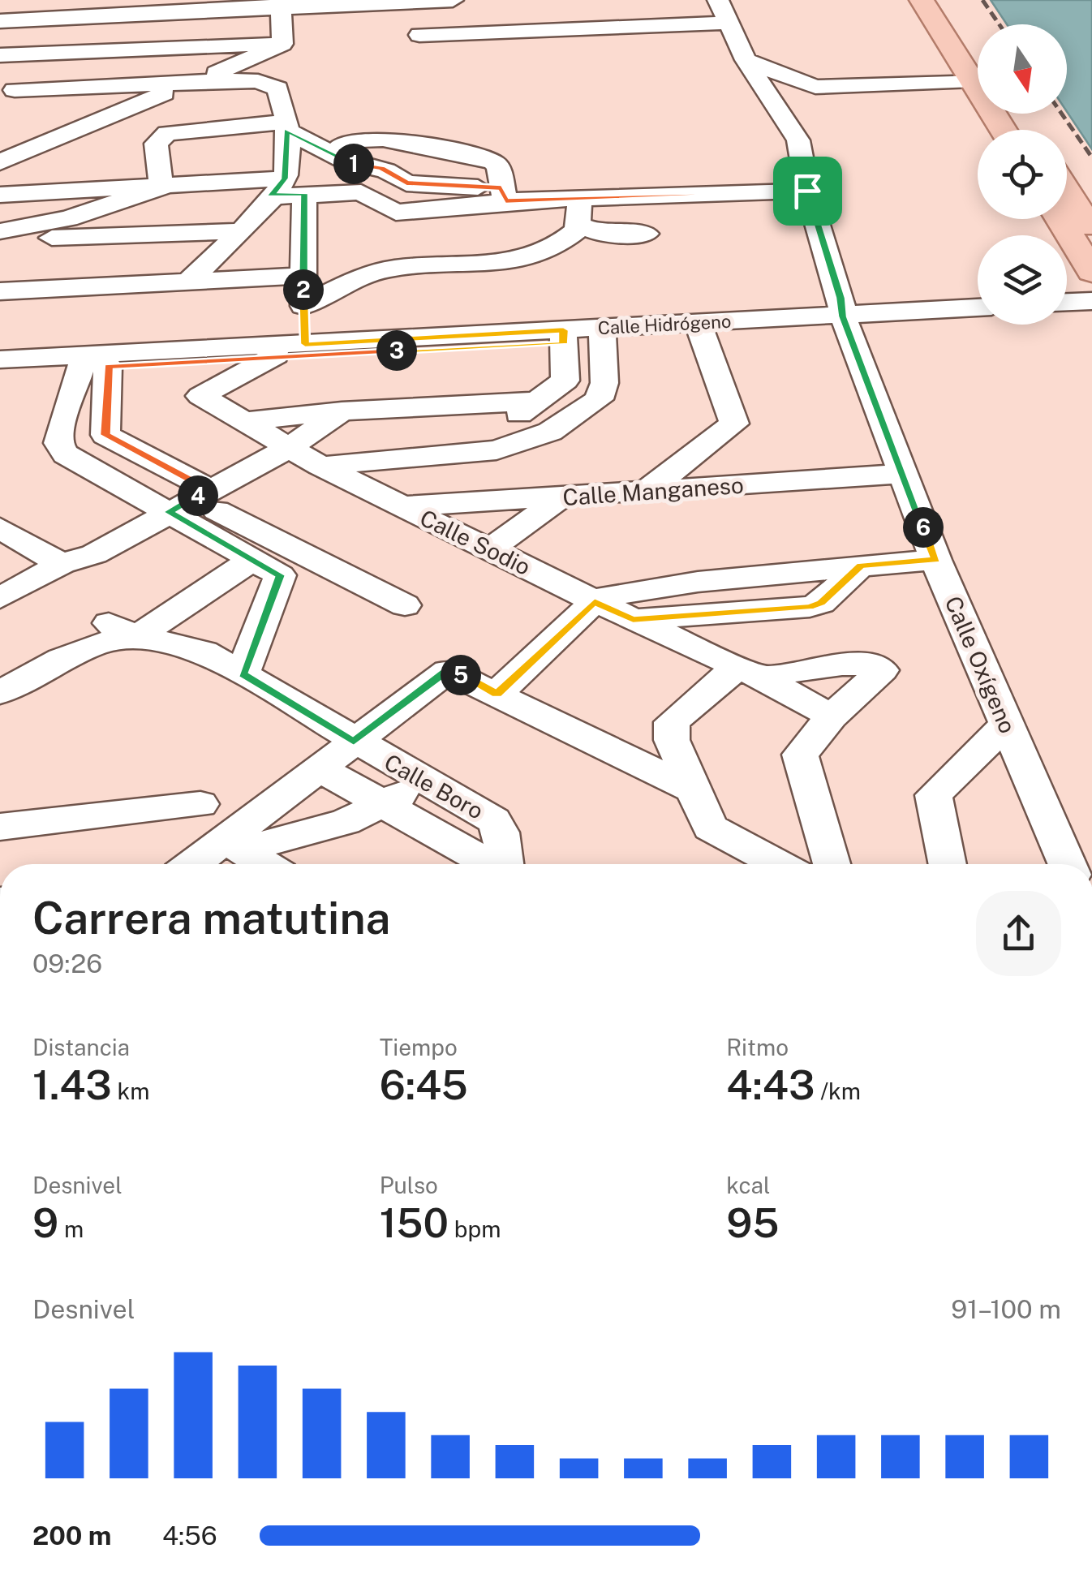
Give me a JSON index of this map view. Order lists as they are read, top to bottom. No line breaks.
{"streets":{"street":["Calle Hidrógeno","Calle Manganeso","Calle Sodio","Calle Oxígeno","Calle Boro"]},"crossings":[["Calle Hidrógeno","Calle Oxígeno"],["Calle Manganeso","Calle Sodio"],["Calle Manganeso","Calle Oxígeno"]],"north":"bottom","page":{"pins":["1","2","3","4","6","5"],"heading":["Carrera matutina","09:26"],"stats":[["Distancia","1.43 km"],["Tiempo","6:45"],["Ritmo","4:43 /km"],["Desnivel","9 m"],["Pulso","150 bpm"],["kcal","95"]],"chart":["Desnivel","91–100 m"],"list":[{"name":"200 m","note":"4:56"}]}}
